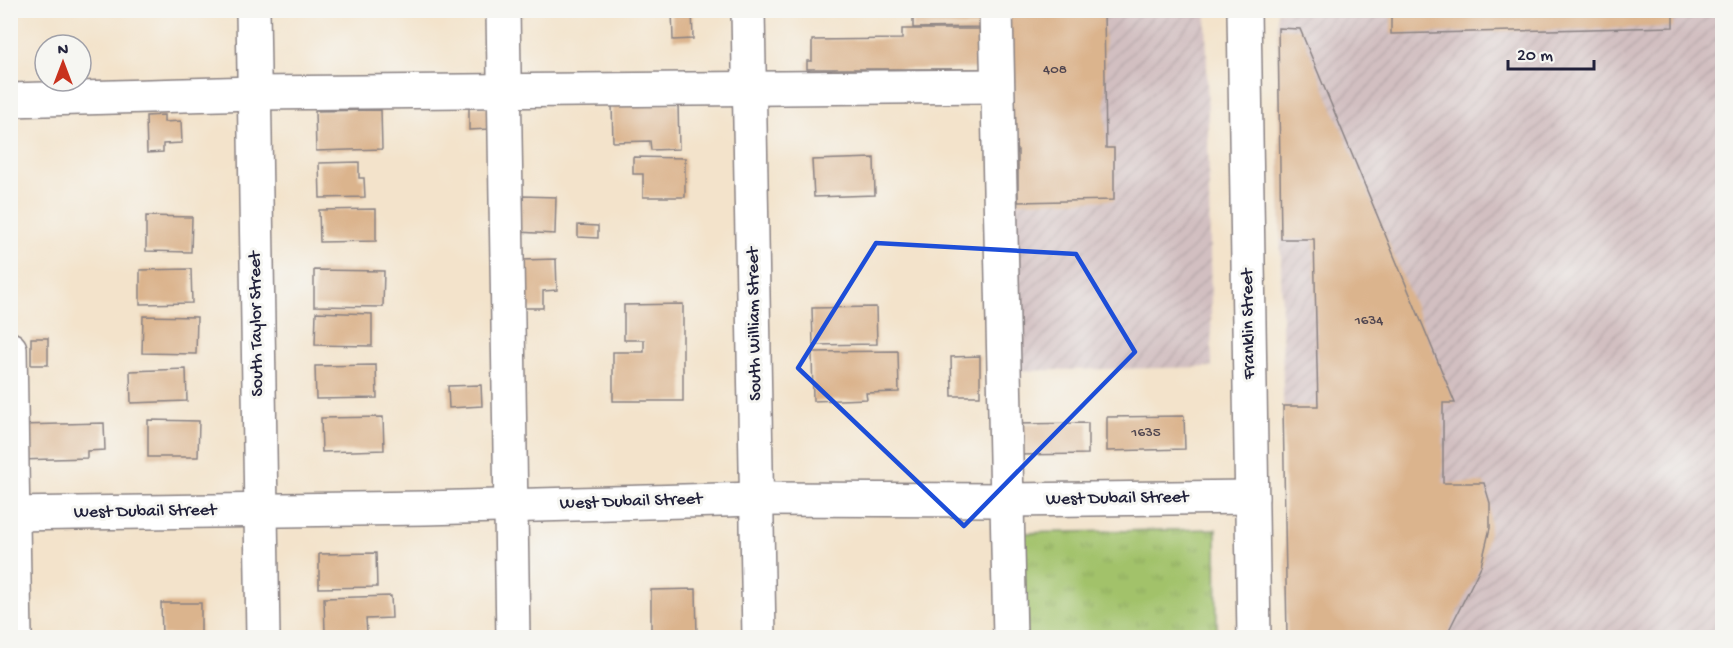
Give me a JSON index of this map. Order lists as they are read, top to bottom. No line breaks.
{"streets":{"street":["South Taylor Street","South William Street","Franklin Street","West Dubail Street"]},"crossings":[["South Taylor Street","West Dubail Street"],["South William Street","West Dubail Street"],["Franklin Street","West Dubail Street"]],"house_numbers":["408","1634","1635"],"scale_bar":"20 m","north":"top"}
